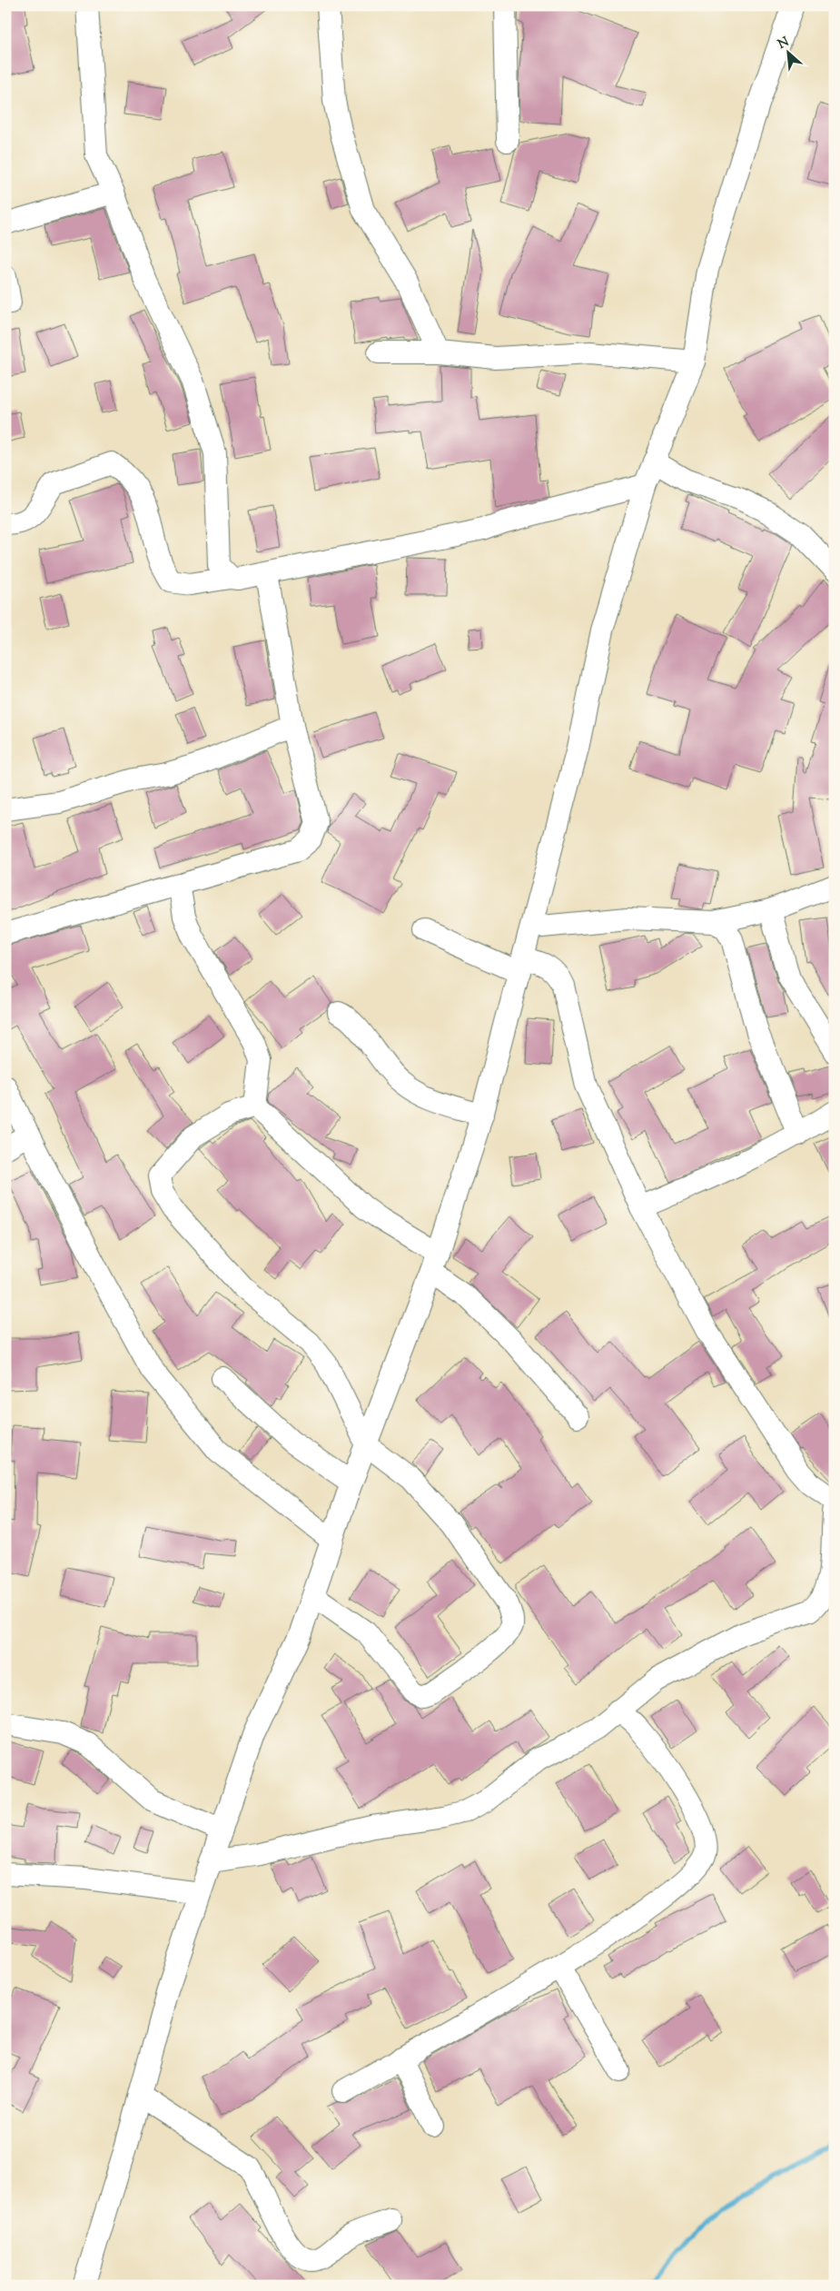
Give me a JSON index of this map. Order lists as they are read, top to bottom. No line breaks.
{"north":"top left"}
